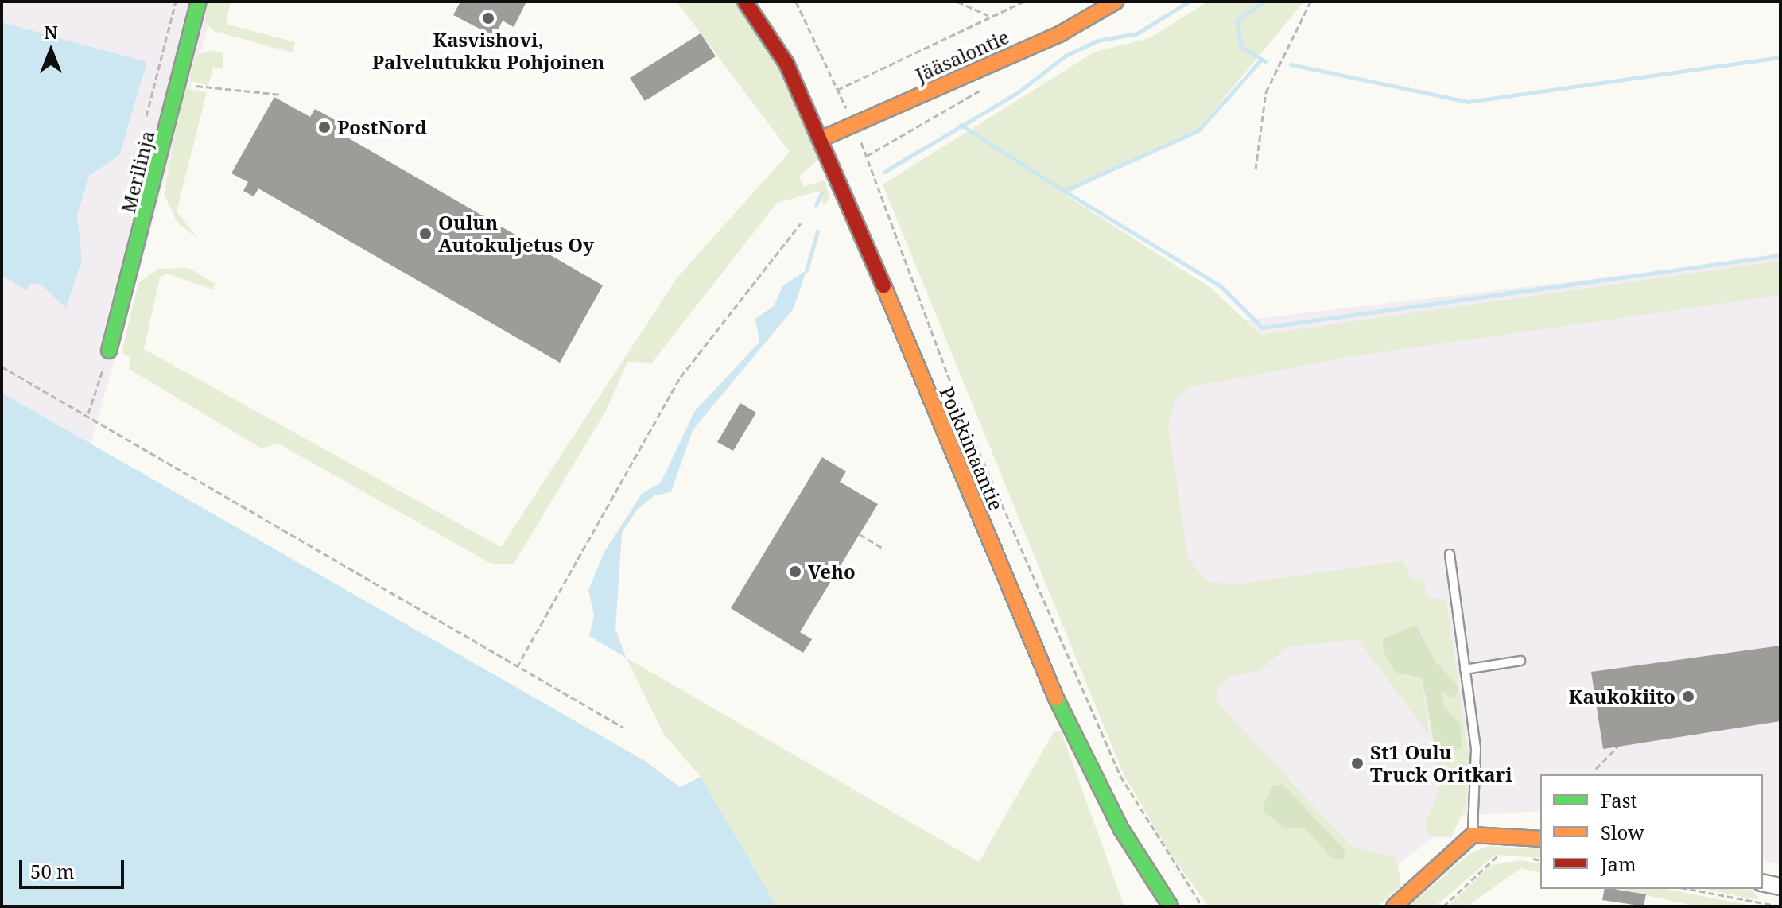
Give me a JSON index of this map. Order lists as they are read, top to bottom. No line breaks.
{"streets":{"main road":["Jääsalontie","Merilinja","Poikkimaantie"]},"crossings":[["Jääsalontie","Poikkimaantie"]],"places":["Kasvishovi, Palvelutukku Pohjoinen","PostNord","Oulun Autokuljetus Oy","Veho","Kaukokiito","St1 Oulu Truck Oritkari"],"legend":["Fast","Slow","Jam"],"scale_bar":"50 m","north":"top"}
